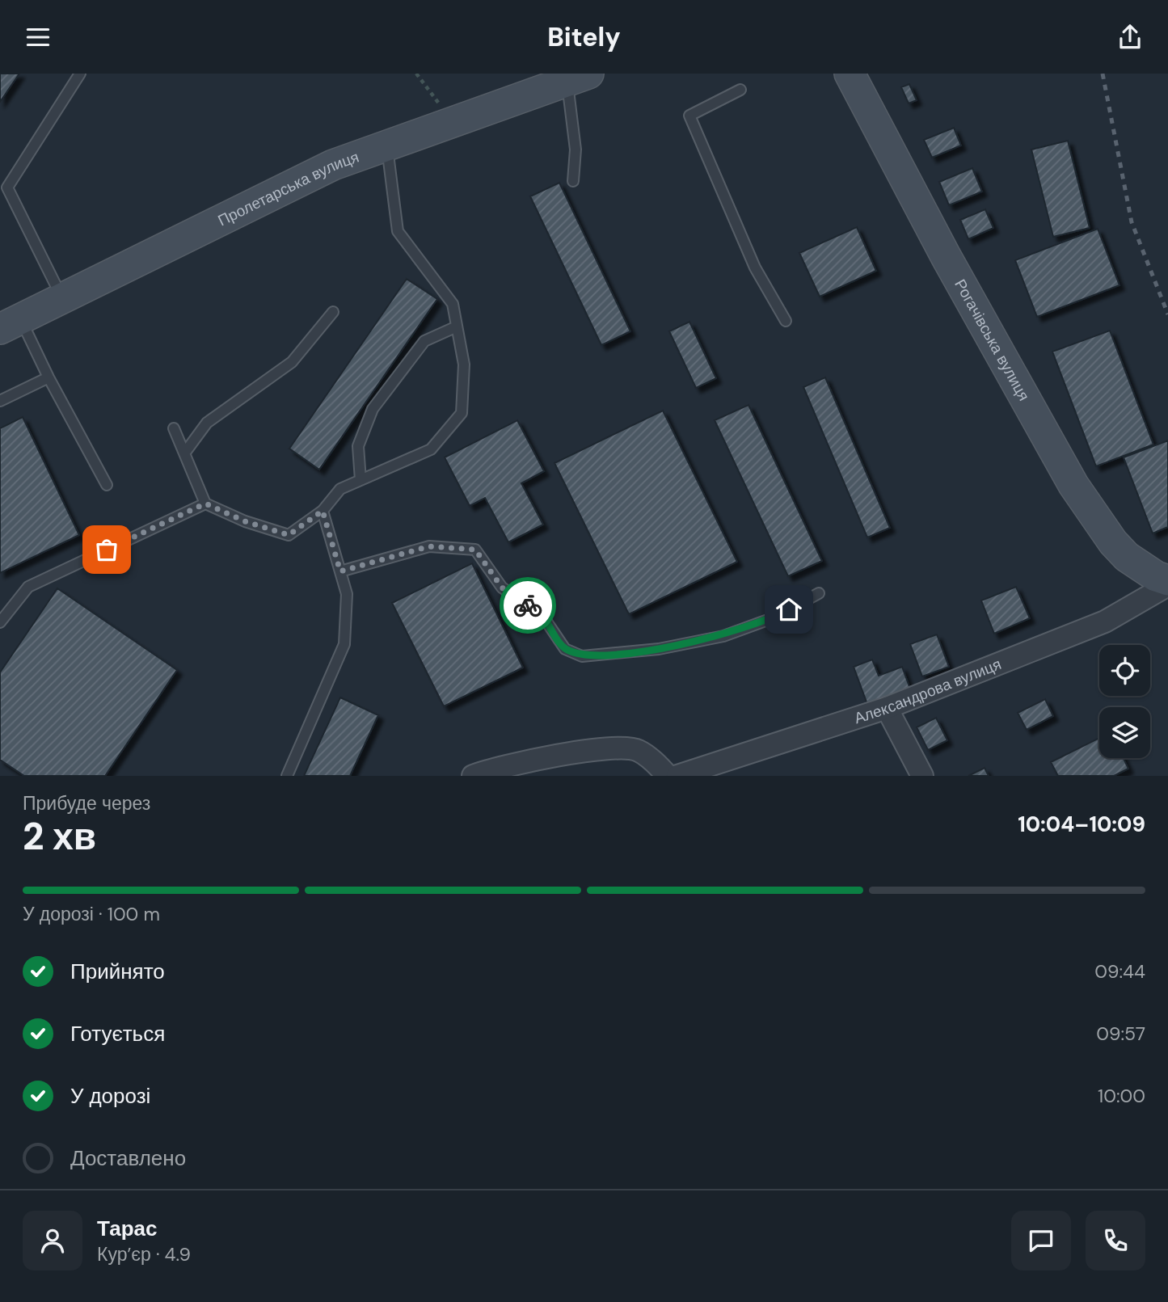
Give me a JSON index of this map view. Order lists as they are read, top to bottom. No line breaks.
{"streets":{"street":["Пролетарська вулиця","Рогачівська вулиця","Александрова вулиця"]},"page":{"header":"Bitely","heading":["2 хв","Прибуде через","10:04–10:09"],"panel":["Тарас","Кур’єр · 4.9"],"bar":"У дорозі · 100 m","list":[["Прийнято","09:44"],["Готується","09:57"],["У дорозі","10:00"],"Доставлено"]}}
